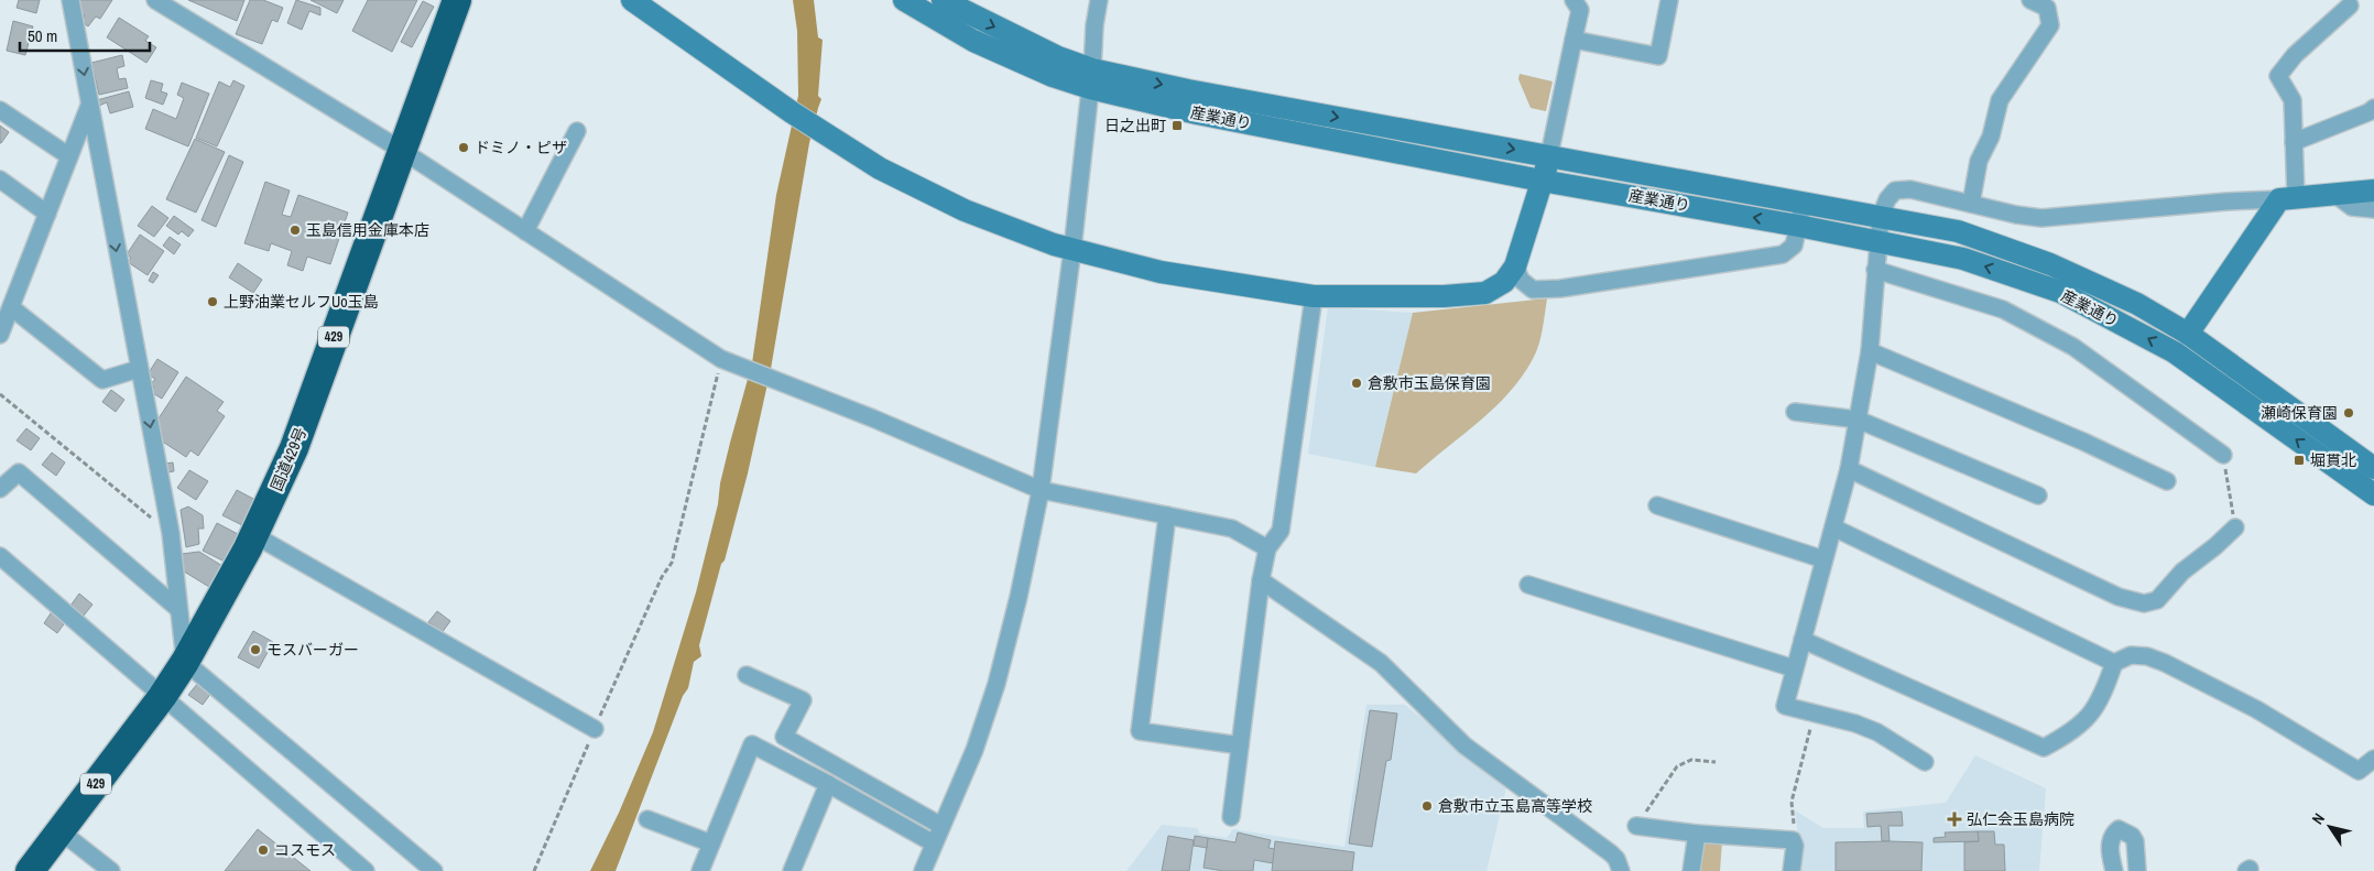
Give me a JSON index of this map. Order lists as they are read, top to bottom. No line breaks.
{"streets":{"highway":["429","国道429号"],"street":["産業通り"]},"places":{"transit":["日之出町","堀貫北"],"other":["ドミノ・ピザ","玉島信用金庫本店","上野油業セルフUo玉島","倉敷市玉島保育園","瀬崎保育園","モスバーガー","倉敷市立玉島高等学校","コスモス"],"health":["弘仁会玉島病院"]},"scale_bar":"50 m","north":"top left"}
